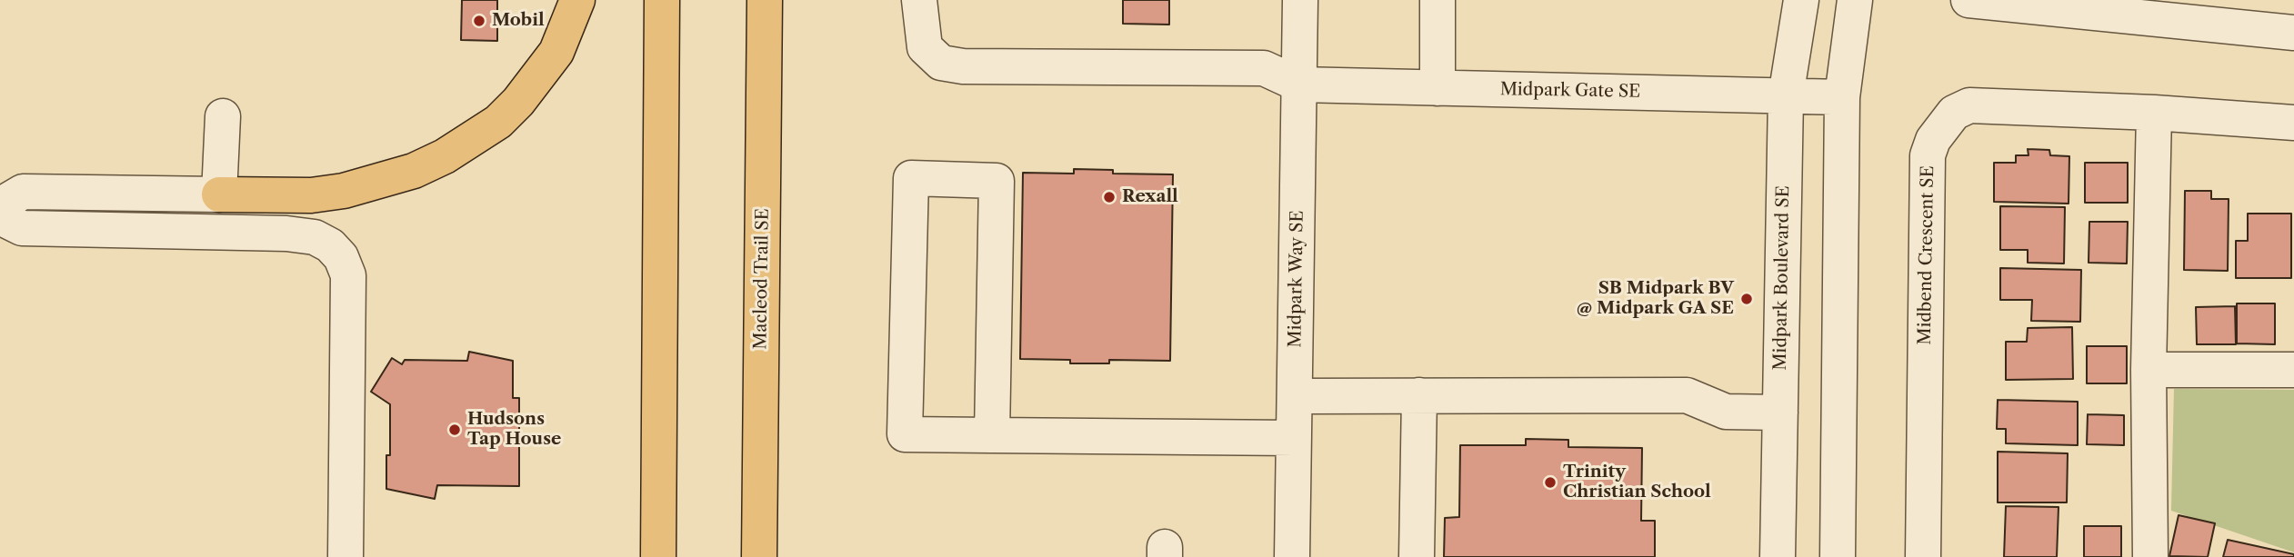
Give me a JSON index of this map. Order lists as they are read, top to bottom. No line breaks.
{"streets":{"highway":["Macleod Trail SE"],"street":["Midpark Gate SE","Midbend Crescent SE","Midpark Boulevard SE","Midpark Way SE"]},"crossings":[["Midpark Gate SE","Midpark Boulevard SE"],["Midpark Gate SE","Midpark Way SE"]],"places":["Mobil","Rexall","SB Midpark BV @ Midpark GA SE","Hudsons Tap House","Trinity Christian School"]}
